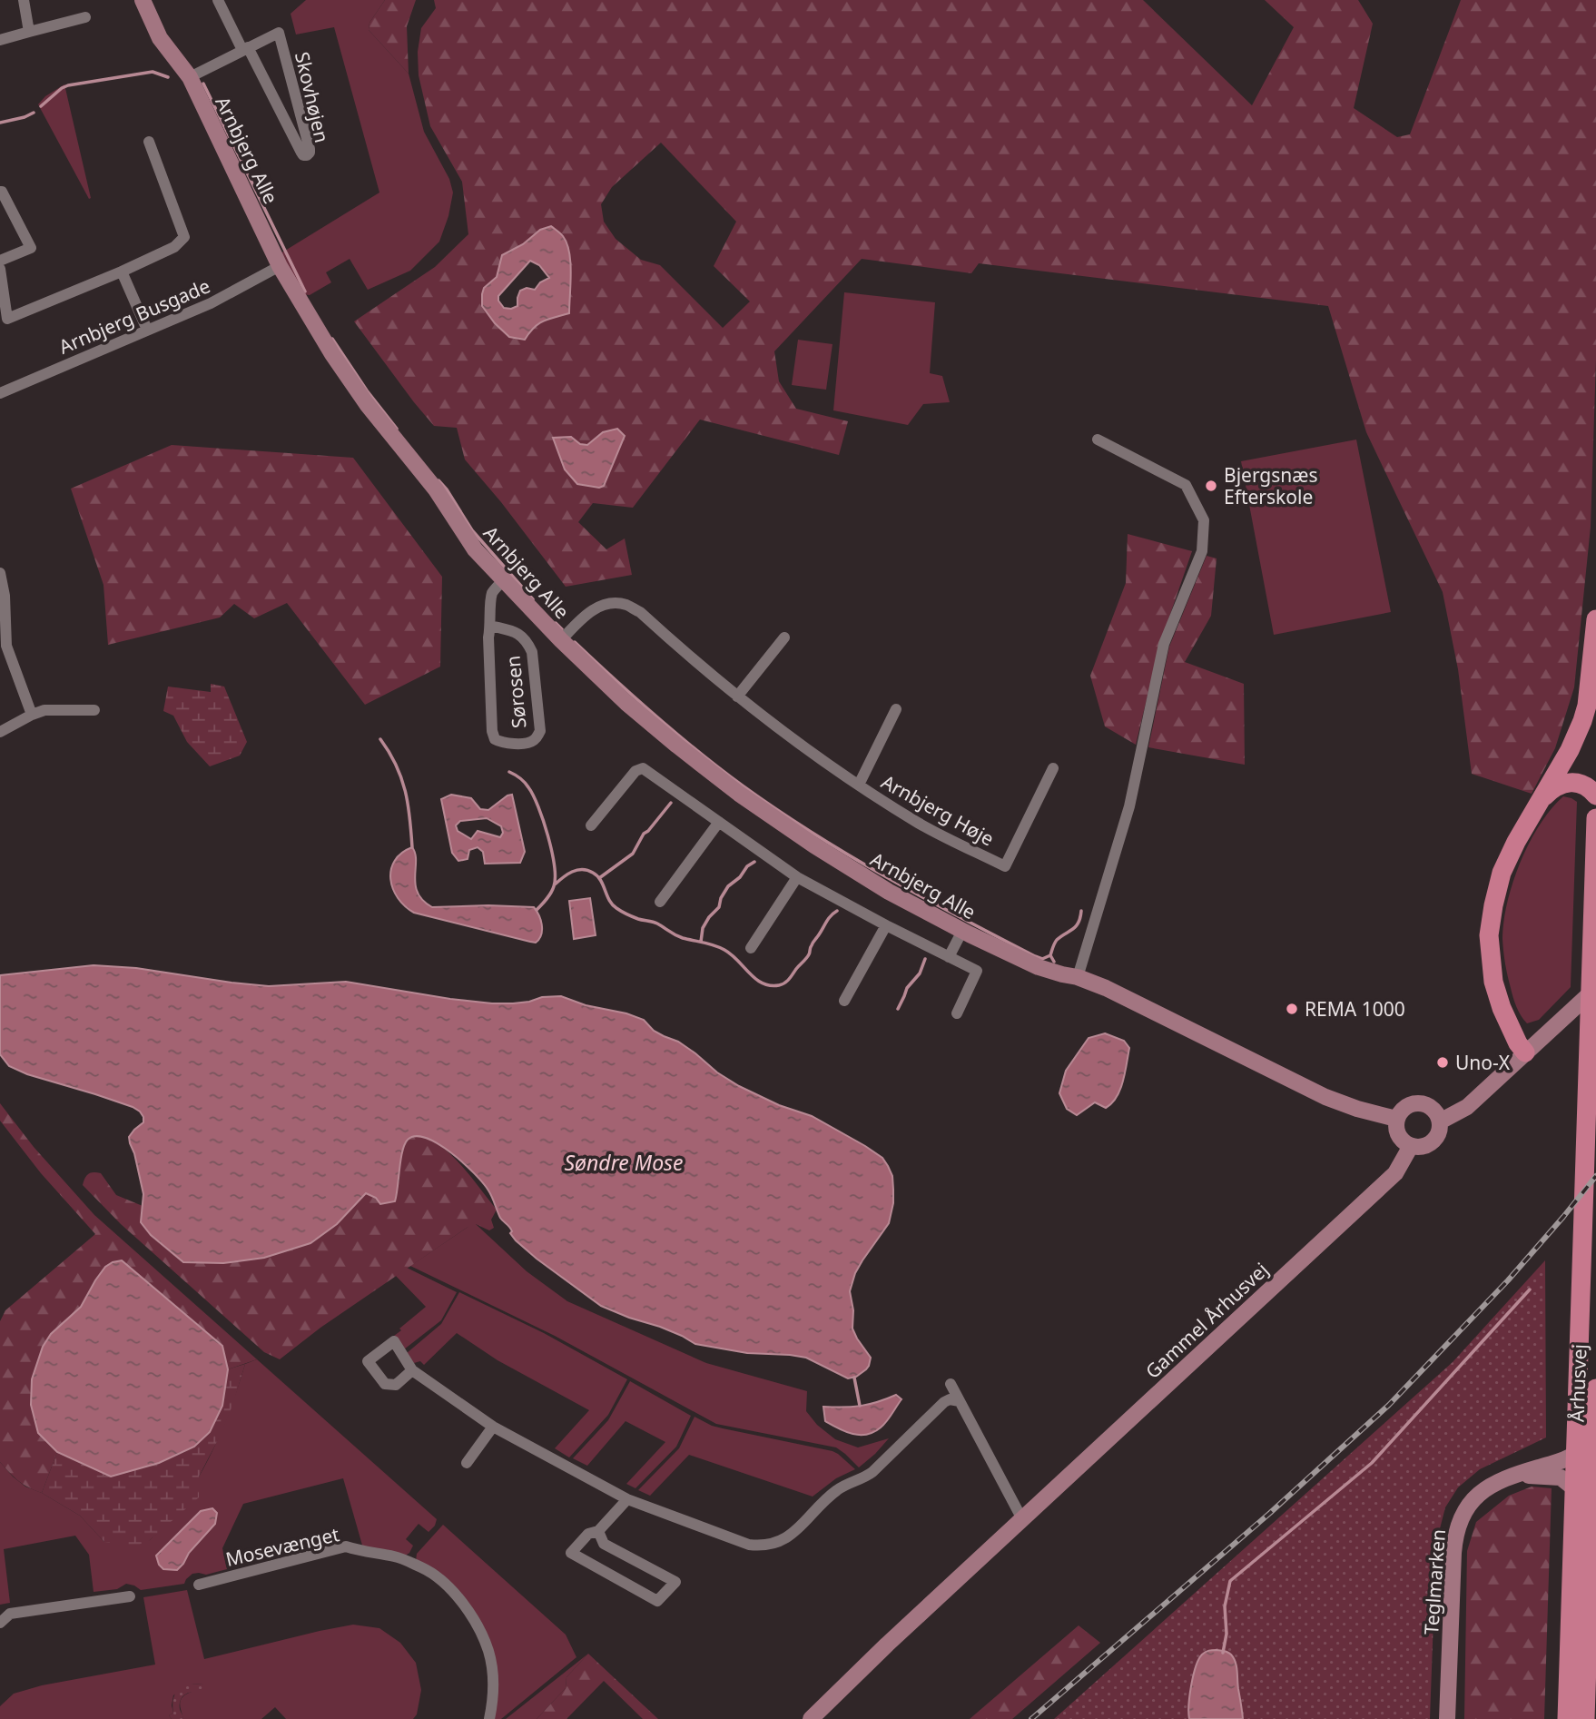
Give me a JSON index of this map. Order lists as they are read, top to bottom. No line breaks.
{"streets":{"main road":["Århusvej"],"street":["Skovhøjen","Arnbjerg Alle","Arnbjerg Busgade","Sørosen","Arnbjerg Høje","Gammel Århusvej","Mosevænget","Teglmarken"]},"crossings":[["Skovhøjen","Arnbjerg Alle"],["Arnbjerg Alle","Arnbjerg Busgade"],["Arnbjerg Alle","Sørosen"],["Arnbjerg Alle","Arnbjerg Høje"],["Arnbjerg Alle","Gammel Århusvej"],["Århusvej","Teglmarken"]],"water":["Søndre Mose"],"places":["Bjergsnæs Efterskole","REMA 1000","Uno-X"]}
